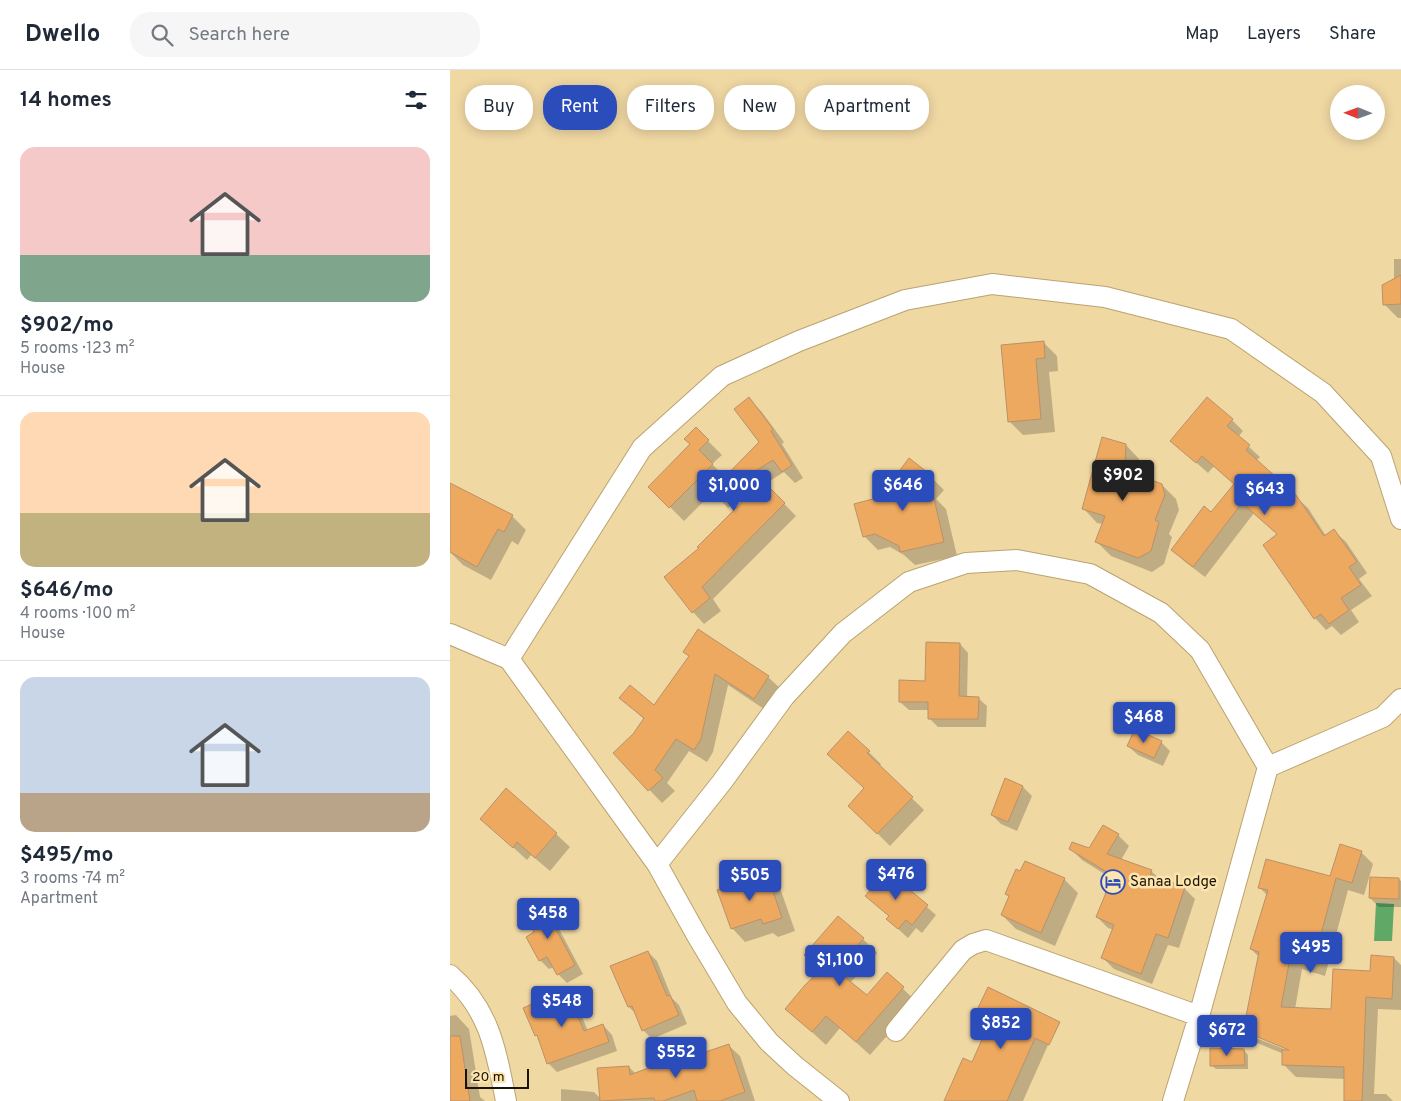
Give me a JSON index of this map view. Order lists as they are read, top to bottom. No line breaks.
{"places":{"hotel":["Sanaa Lodge"]},"scale_bar":"20 m","north":"left","page":{"header":"Dwello","search":"Search here","nav":["Map","Layers","Share"],"heading":"14 homes","chip":["Buy","Rent","Filters","New","Apartment"],"list":[{"name":"$902/mo","note":"5 rooms · 123 m² · House"},{"name":"$646/mo","note":"4 rooms · 100 m² · House"},{"name":"$495/mo","note":"3 rooms · 74 m² · Apartment"}],"price":["$902","$1,000","$646","$643","$468","$476","$505","$458","$495","$1,100","$548","$852","$672","$552"],"scale":"20 m"}}
